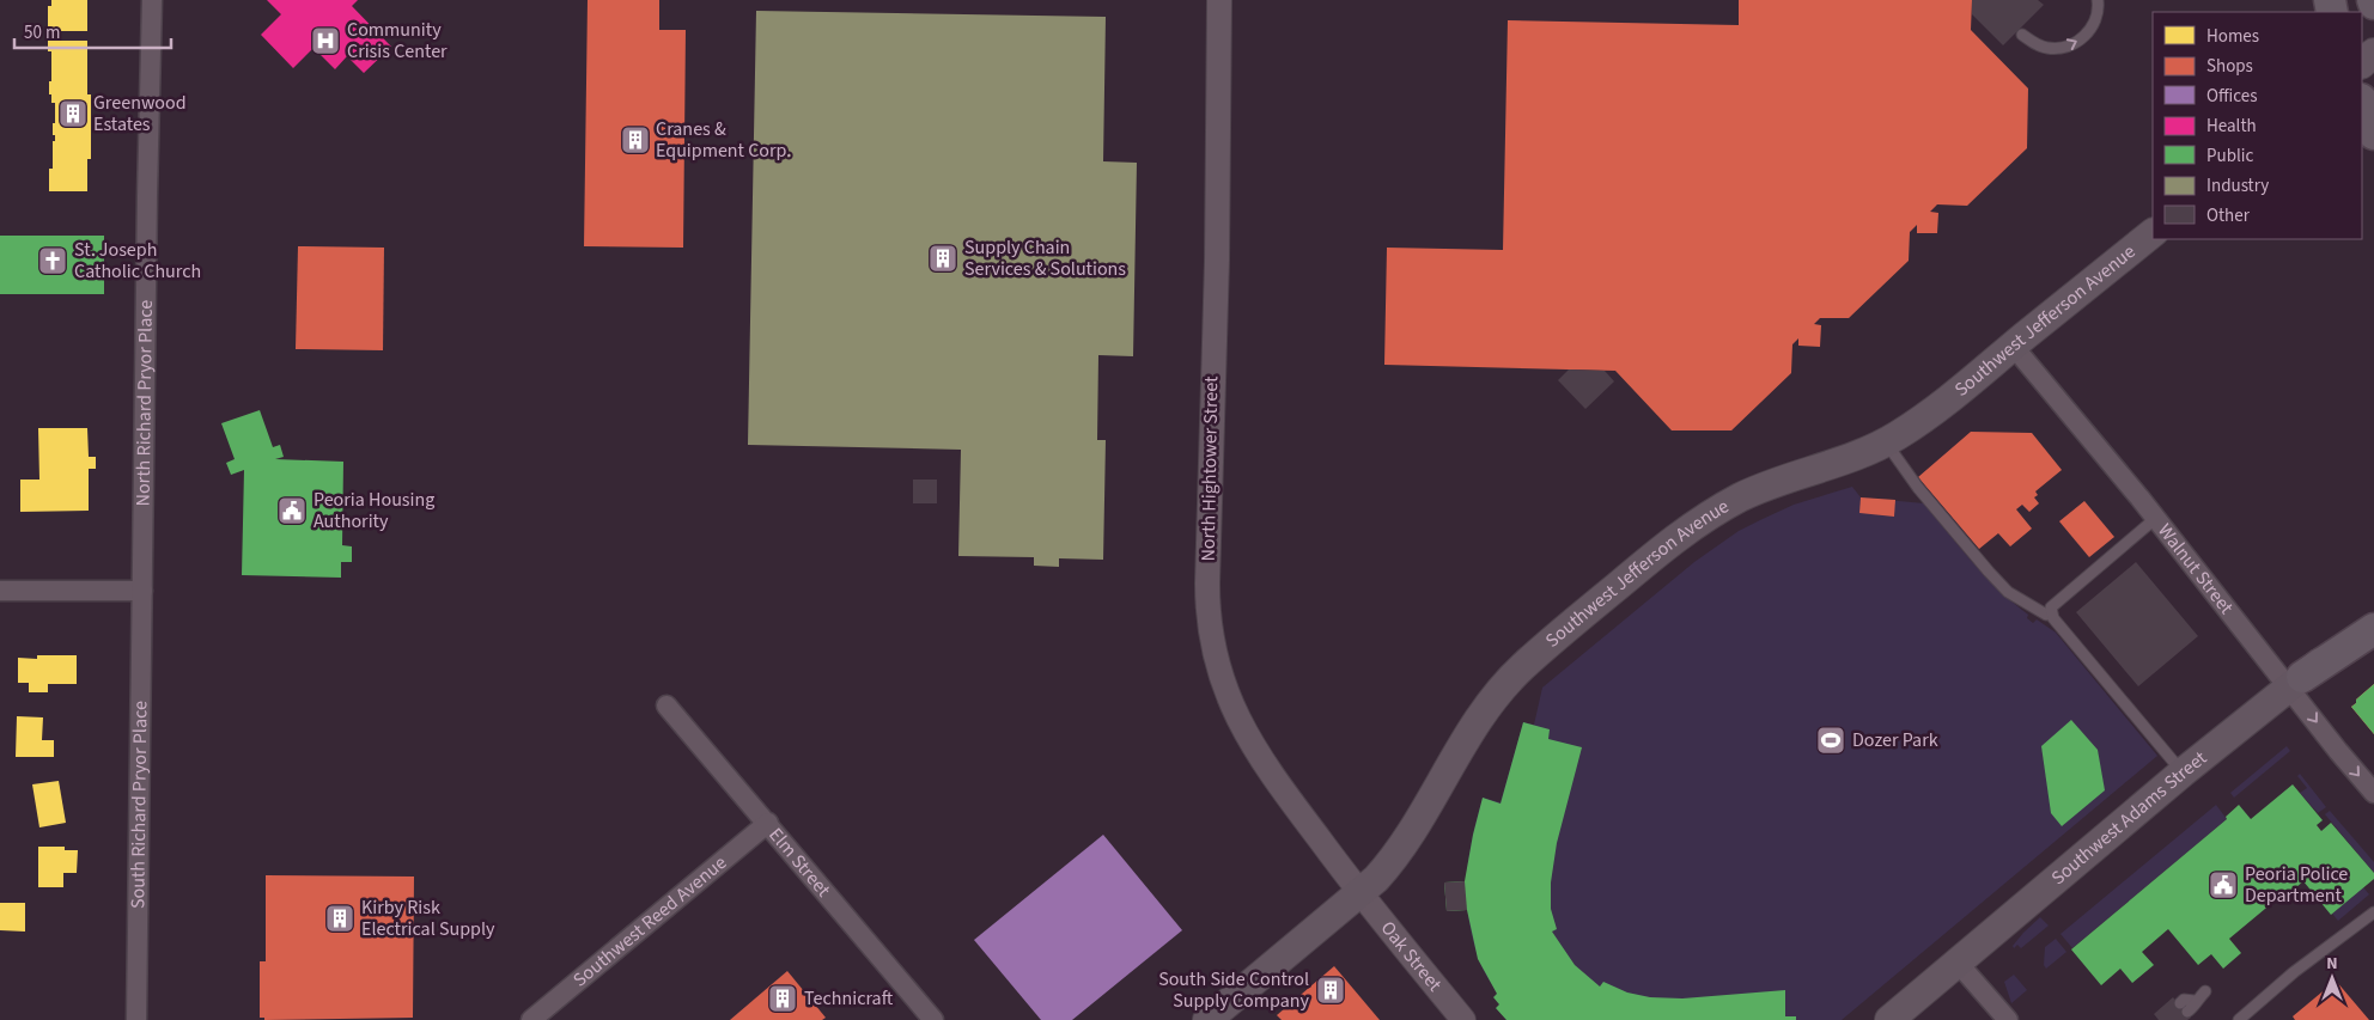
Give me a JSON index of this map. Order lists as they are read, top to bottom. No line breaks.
{"streets":{"main road":["Southwest Jefferson Avenue","Southwest Adams Street"],"street":["North Richard Pryor Place","North Hightower Street","Walnut Street","South Richard Pryor Place","Elm Street","Southwest Reed Avenue","Oak Street"]},"crossings":[["Southwest Jefferson Avenue","North Hightower Street"],["Southwest Jefferson Avenue","Walnut Street"],["Southwest Jefferson Avenue","Oak Street"],["North Richard Pryor Place","South Richard Pryor Place"],["North Hightower Street","Oak Street"],["Walnut Street","Southwest Adams Street"],["Elm Street","Southwest Reed Avenue"]],"places":{"hospital":["Community Crisis Center"],"building":["Greenwood Estates","Cranes & Equipment Corp.","Supply Chain Services & Solutions","Kirby Risk Electrical Supply","South Side Control Supply Company","Technicraft"],"church":["St. Joseph Catholic Church"],"public building":["Peoria Housing Authority","Peoria Police Department"],"sports":["Dozer Park"]},"legend":["Homes","Shops","Offices","Health","Public","Industry","Other"],"scale_bar":"50 m","north":"top"}
